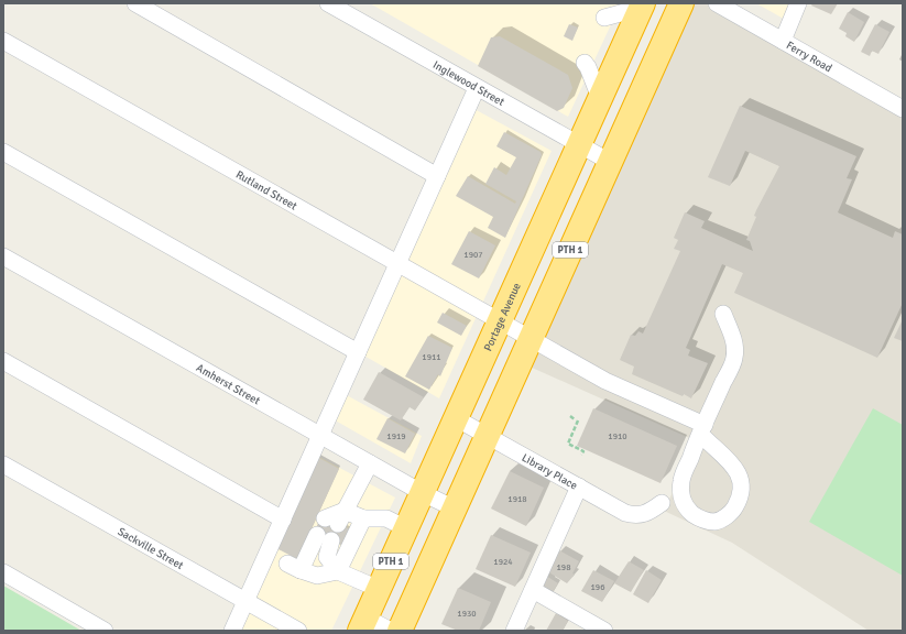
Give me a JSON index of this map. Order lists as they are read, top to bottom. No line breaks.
{"streets":{"highway":["PTH 1","Portage Avenue"],"street":["Ferry Road","Inglewood Street","Rutland Street","Amherst Street","Library Place","Sackville Street"]},"crossings":[["Inglewood Street","PTH 1"],["Inglewood Street","Portage Avenue"],["Rutland Street","PTH 1"],["Rutland Street","Portage Avenue"],["PTH 1","Amherst Street"],["PTH 1","Library Place"],["Portage Avenue","Amherst Street"],["Portage Avenue","Library Place"]],"house_numbers":["1907","1911","1919","1910","1918","1924","198","196","1930"]}
